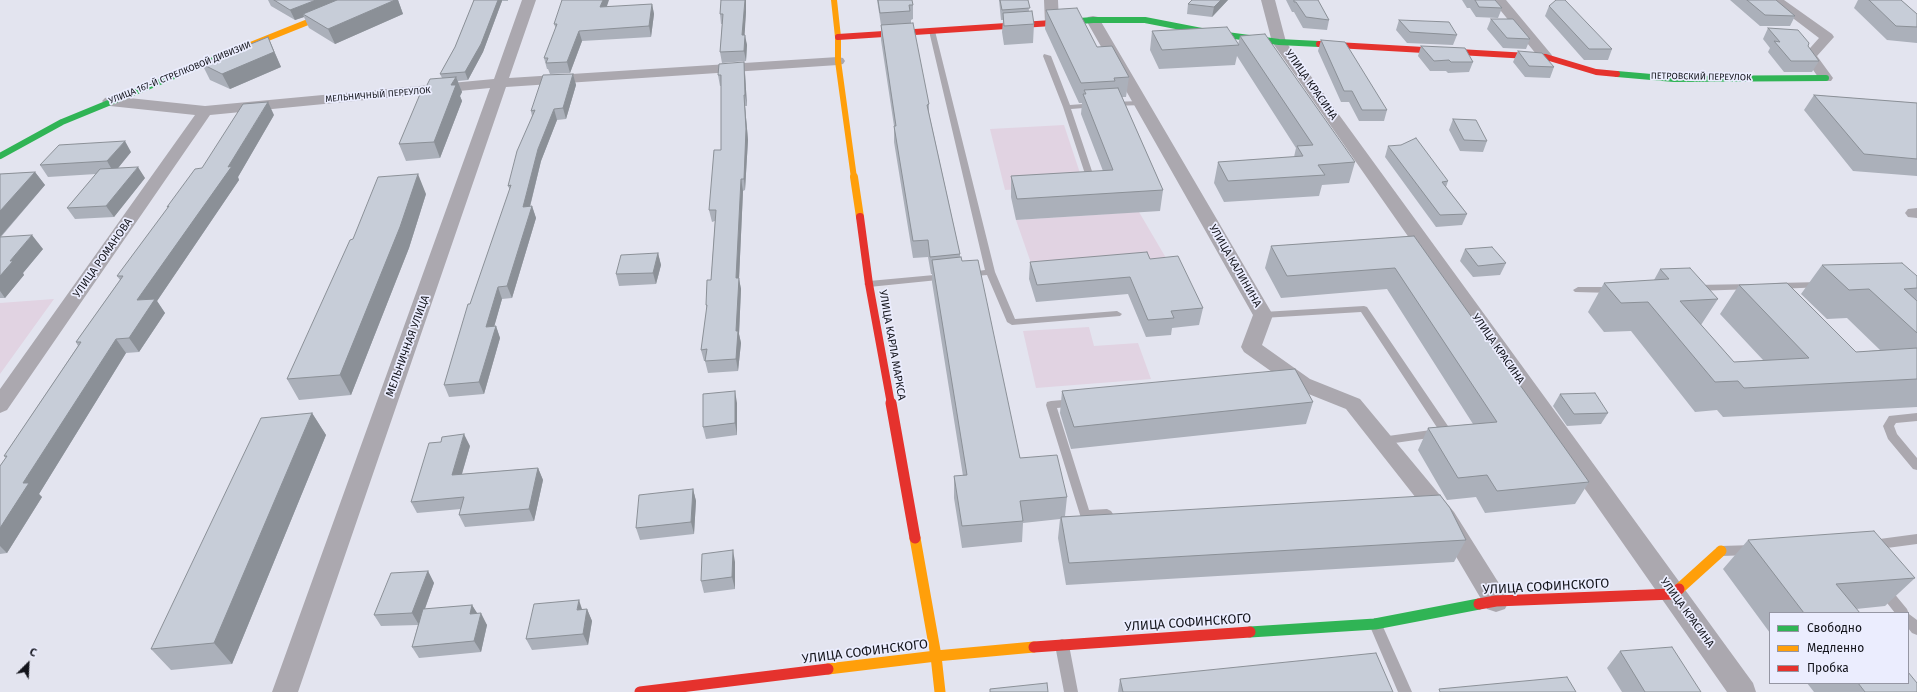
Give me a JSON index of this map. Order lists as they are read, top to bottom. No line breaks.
{"streets":{"street":["УЛИЦА 167-Й СТРЕЛКОВОЙ ДИВИЗИИ","ПЕТРОВСКИЙ ПЕРЕУЛОК","УЛИЦА КРАСИНА","МЕЛЬНИЧНЫЙ ПЕРЕУЛОК","УЛИЦА РОМАНОВА","УЛИЦА КАЛИНИНА","УЛИЦА КАРЛА МАРКСА","МЕЛЬНИЧНАЯ УЛИЦА","УЛИЦА СОФИНСКОГО"]},"crossings":[["УЛИЦА 167-Й СТРЕЛКОВОЙ ДИВИЗИИ","МЕЛЬНИЧНЫЙ ПЕРЕУЛОК"],["ПЕТРОВСКИЙ ПЕРЕУЛОК","УЛИЦА КРАСИНА"],["ПЕТРОВСКИЙ ПЕРЕУЛОК","УЛИЦА КАЛИНИНА"],["ПЕТРОВСКИЙ ПЕРЕУЛОК","УЛИЦА КАРЛА МАРКСА"],["УЛИЦА КРАСИНА","УЛИЦА СОФИНСКОГО"],["МЕЛЬНИЧНЫЙ ПЕРЕУЛОК","УЛИЦА РОМАНОВА"],["МЕЛЬНИЧНЫЙ ПЕРЕУЛОК","УЛИЦА КАРЛА МАРКСА"],["МЕЛЬНИЧНЫЙ ПЕРЕУЛОК","МЕЛЬНИЧНАЯ УЛИЦА"],["УЛИЦА КАЛИНИНА","УЛИЦА СОФИНСКОГО"],["УЛИЦА КАРЛА МАРКСА","УЛИЦА СОФИНСКОГО"]],"legend":["Свободно","Медленно","Пробка"],"north":"top right"}
